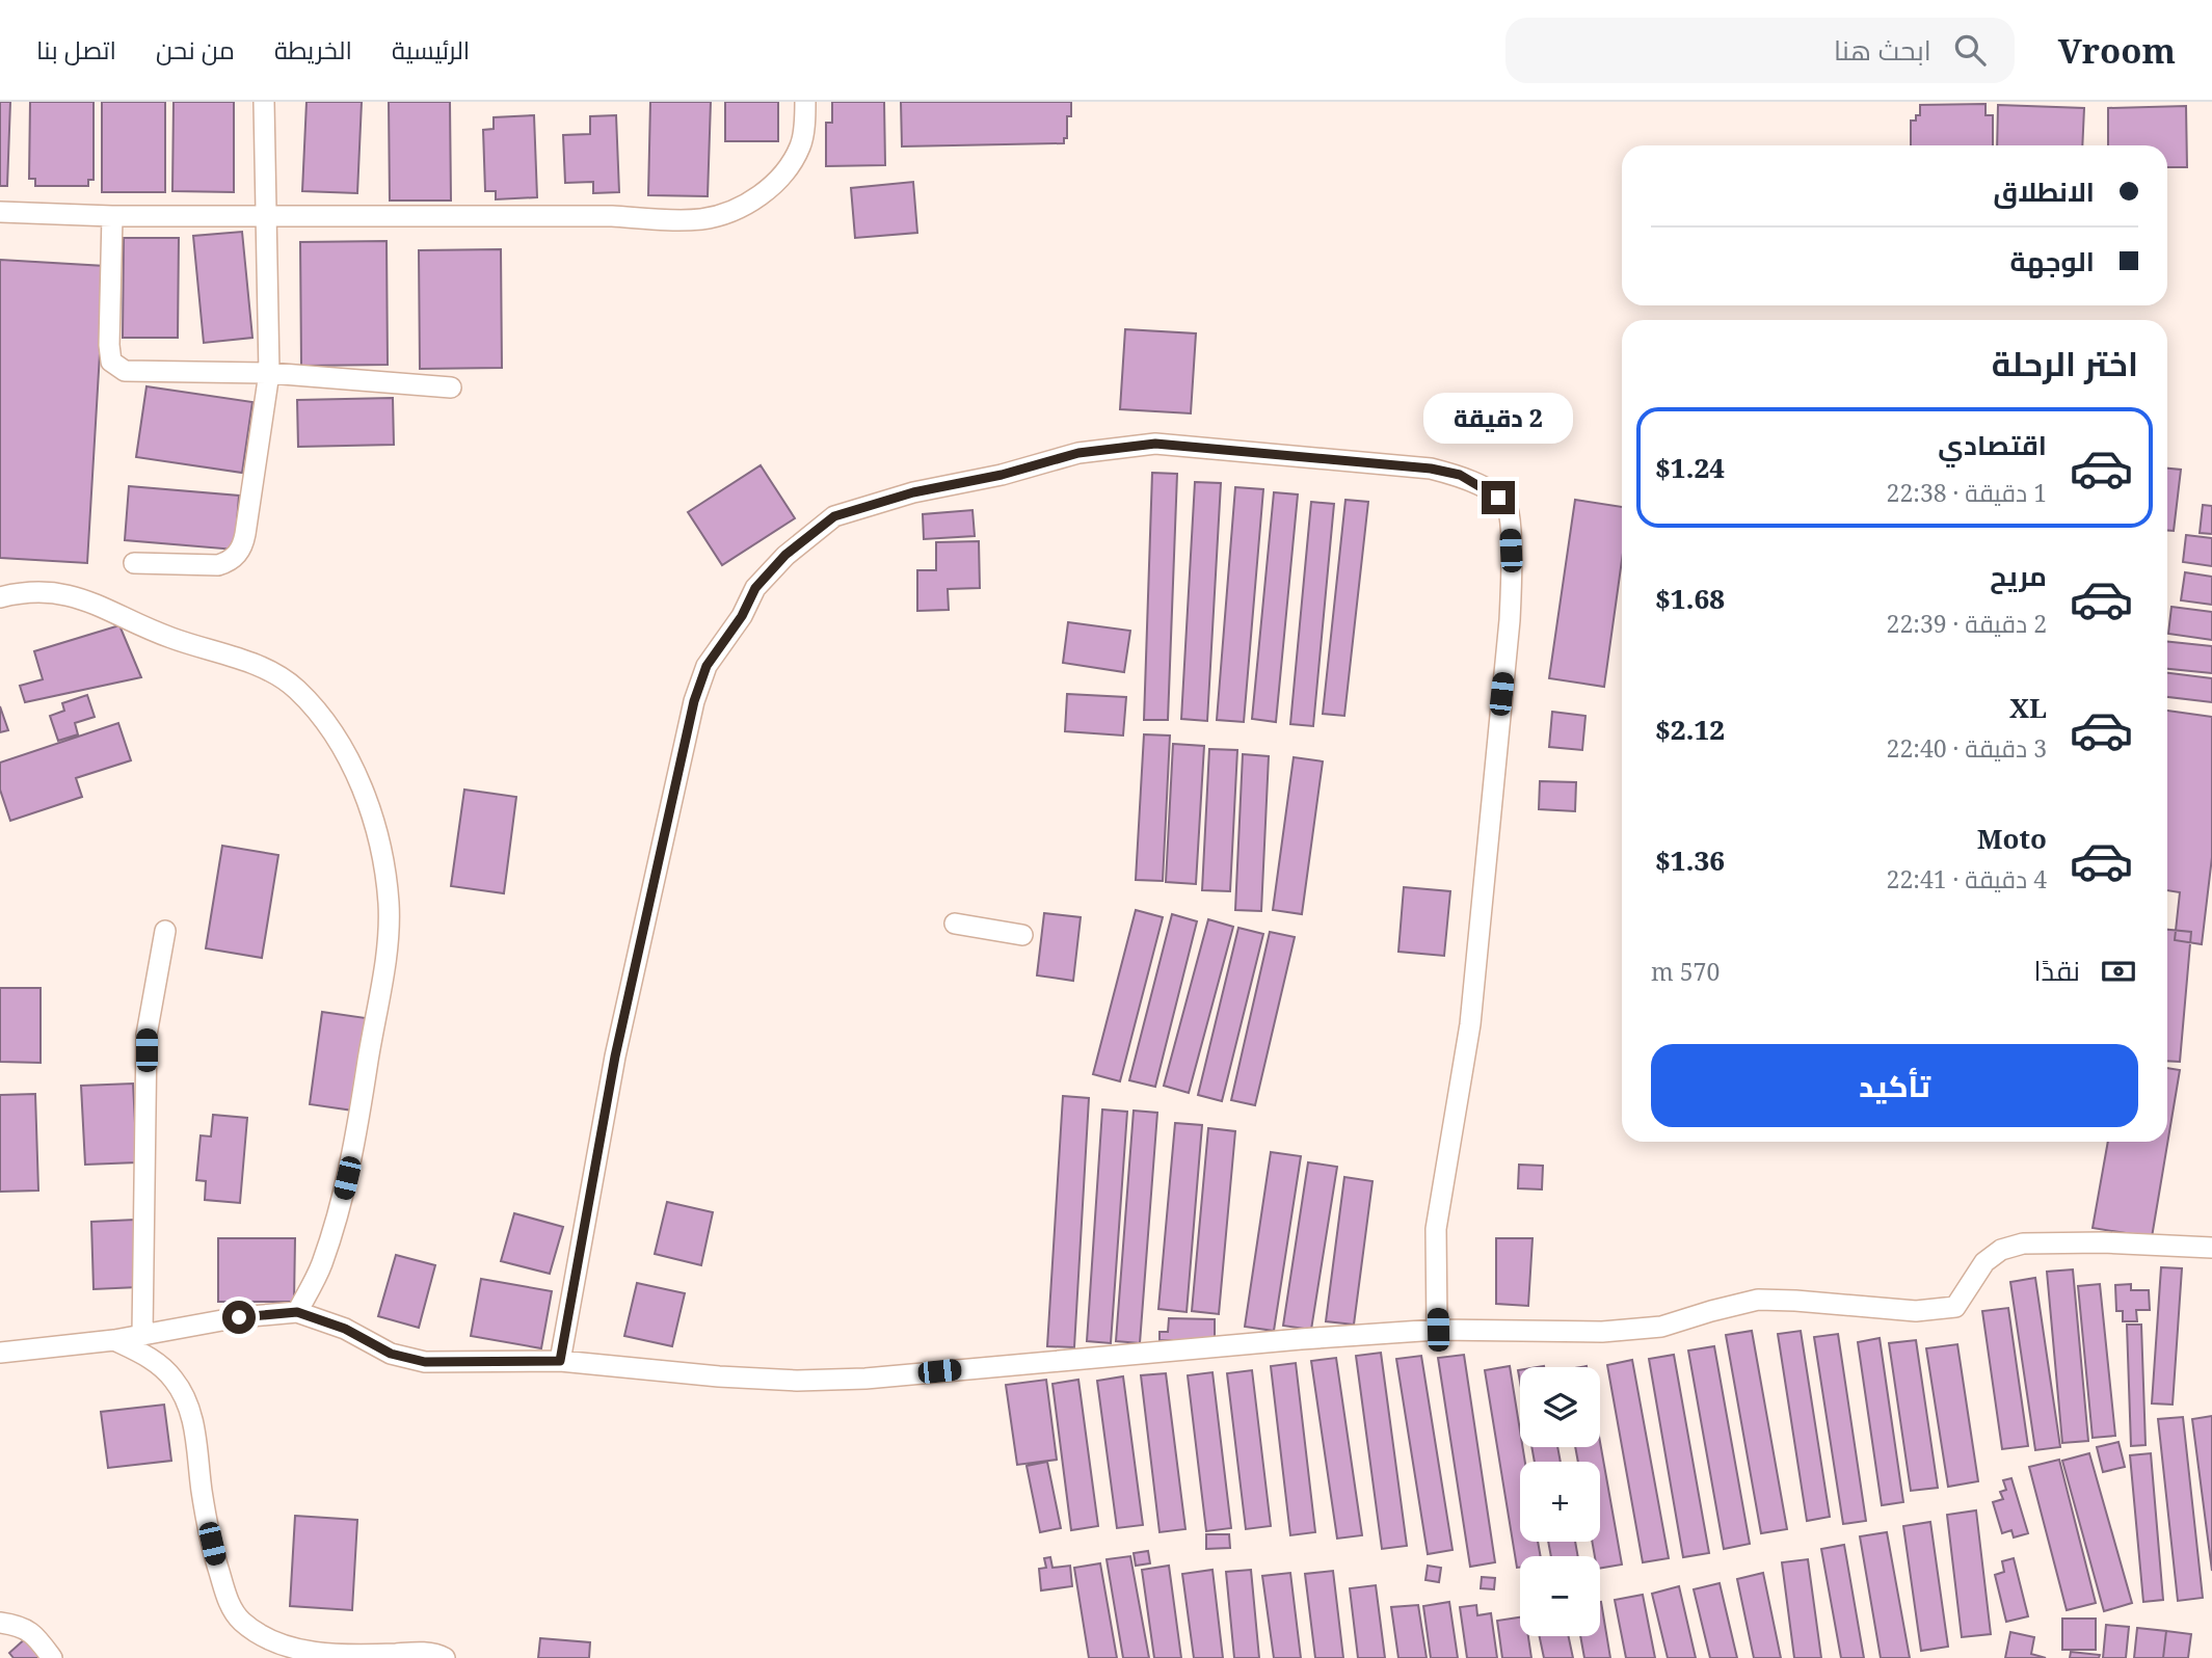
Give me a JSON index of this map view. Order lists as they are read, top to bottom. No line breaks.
{"page":{"header":"Vroom","search":"ابحث هنا","nav":["الرئيسية","الخريطة","من نحن","اتصل بنا"],"banner":["الانطلاق","الوجهة"],"heading":"اختر الرحلة","bubble":"2 دقيقة","list":[{"name":"اقتصادي","note":"1 دقيقة · 22:38","value":"$1.24"},{"name":"مريح","note":"2 دقيقة · 22:39","value":"$1.68"},{"name":"XL","note":"3 دقيقة · 22:40","value":"$2.12"},{"name":"Moto","note":"4 دقيقة · 22:41","value":"$1.36"}],"pay":["نقدًا","570 m"],"buttons":"تأكيد","map_buttons":["+","−"]}}
